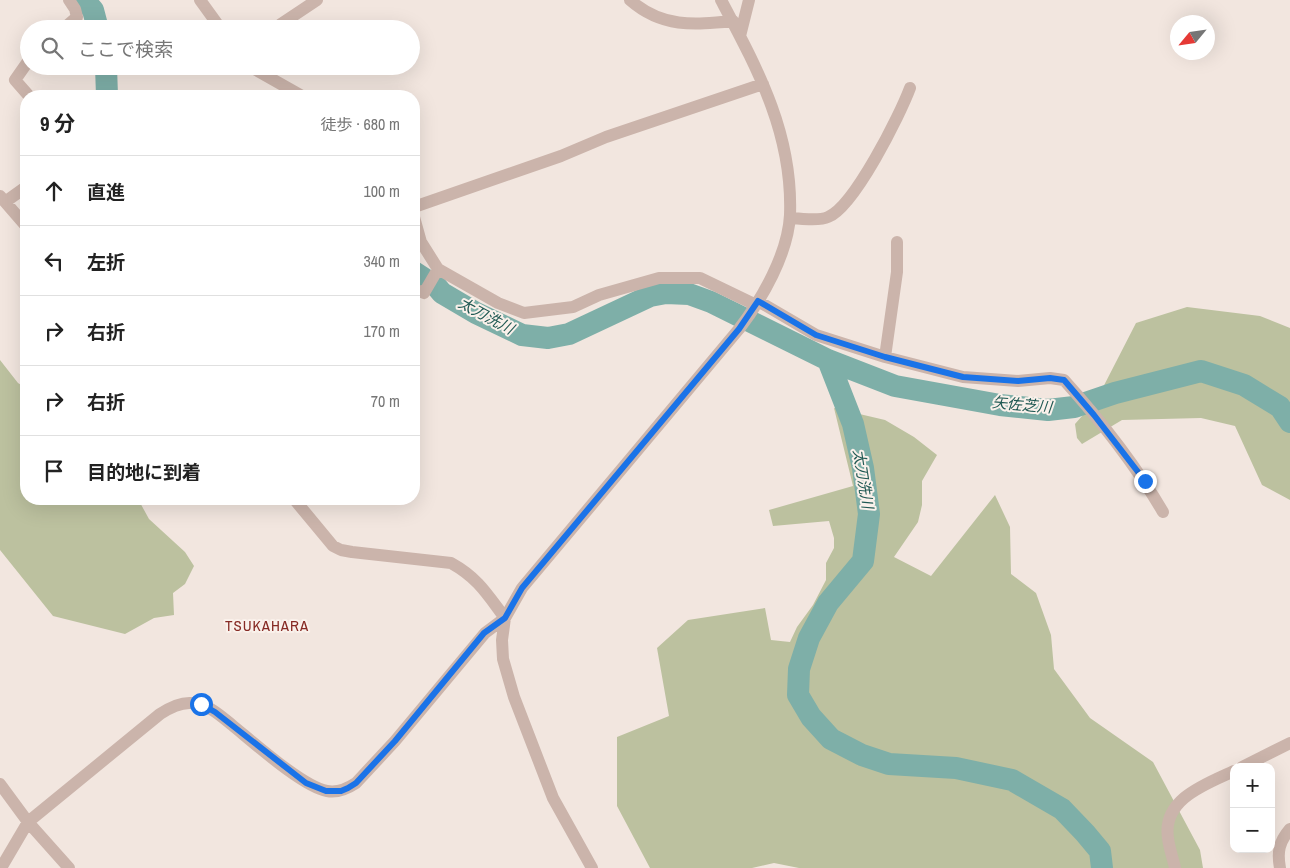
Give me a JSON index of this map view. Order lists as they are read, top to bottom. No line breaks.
{"districts":["TSUKAHARA"],"water":["太刀洗川","矢佐芝川"],"north":"bottom left","page":{"search":"ここで検索","heading":["9 分","徒歩 · 680 m"],"list":[["直進","100 m"],["左折","340 m"],["右折","170 m"],["右折","70 m"],"目的地に到着"],"map_buttons":["+","−"]}}
